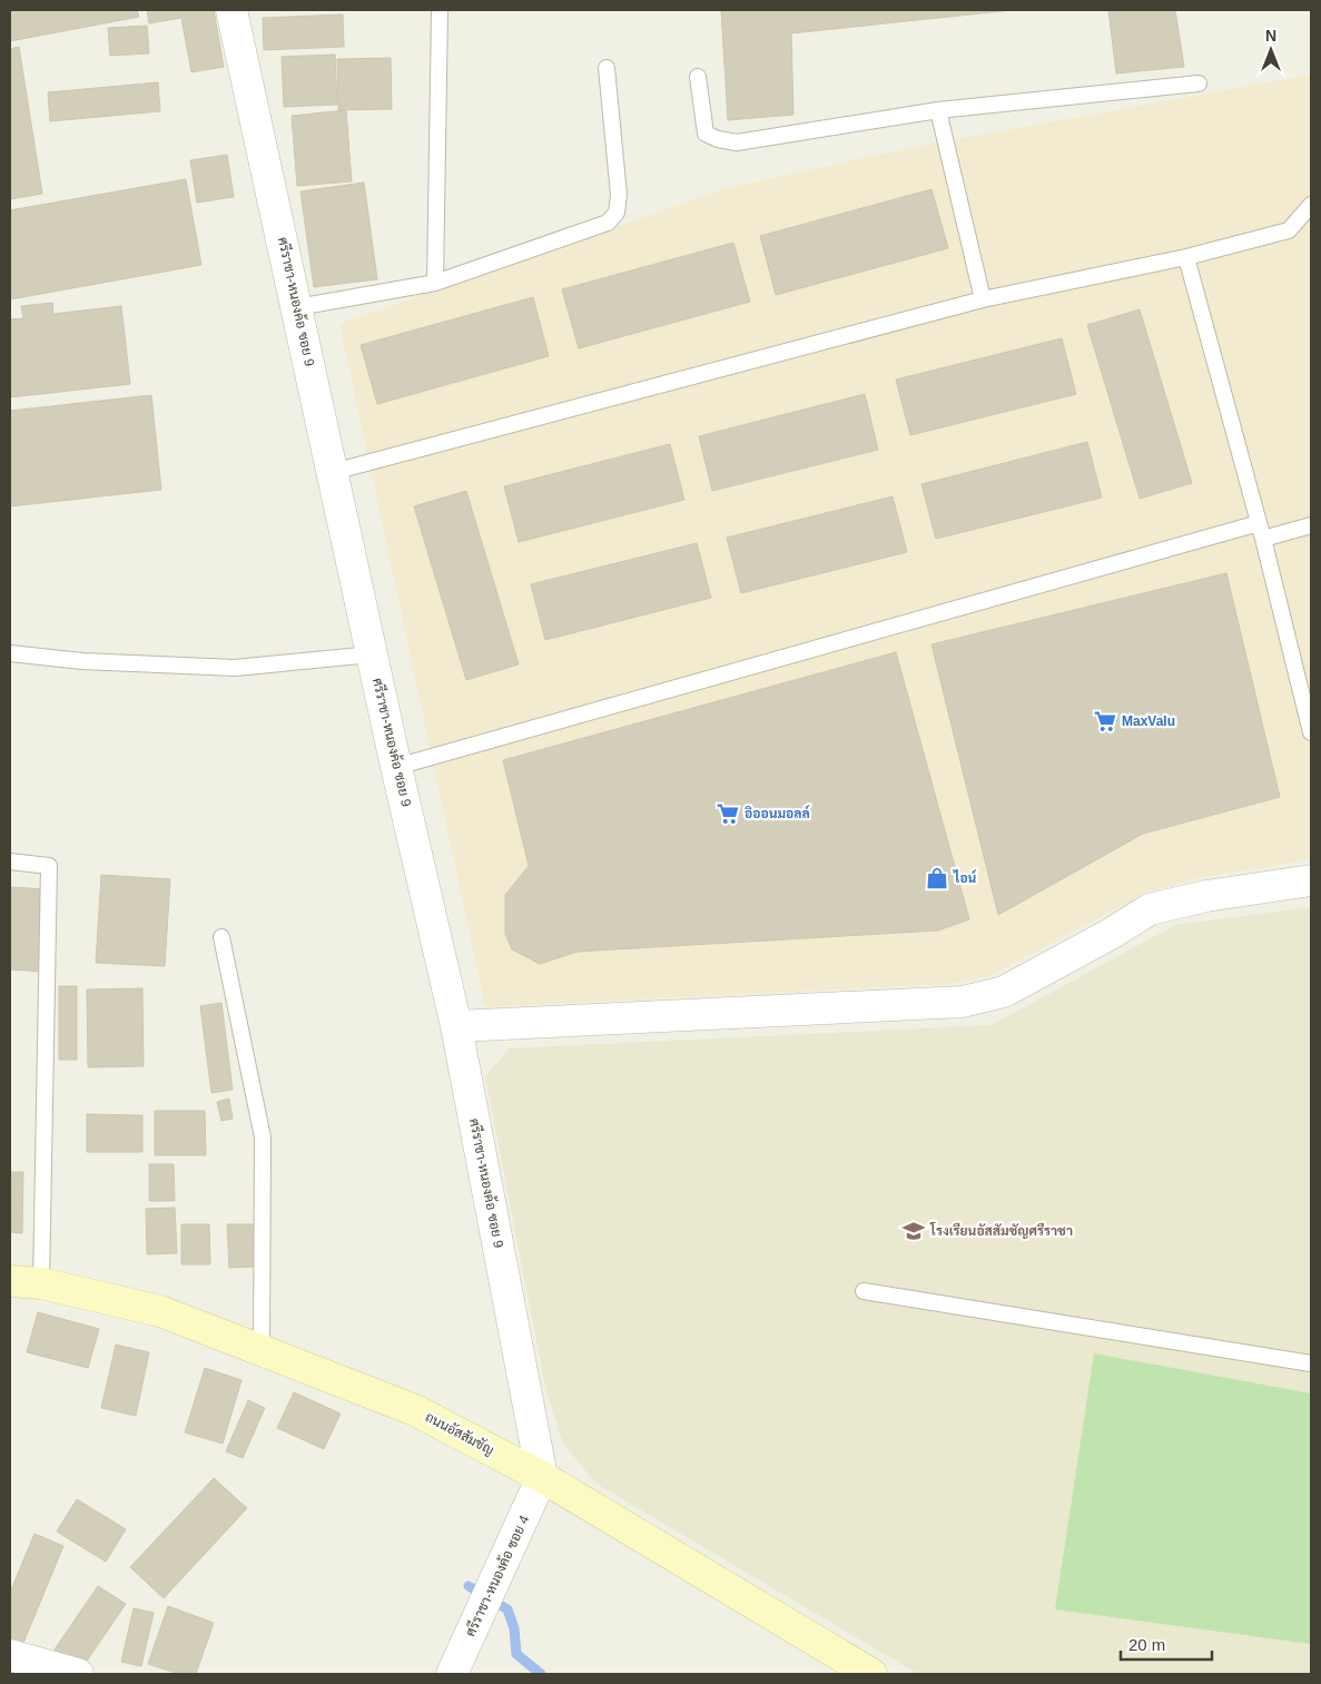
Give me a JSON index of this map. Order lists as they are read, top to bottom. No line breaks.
{"streets":{"main road":["ถนนอัสสัมชัญ"],"street":["ศรีราชา-หนองค้อ ซอย 9","ศรีราชา-หนองค้อ ซอย 4"]},"crossings":[["ศรีราชา-หนองค้อ ซอย 9","ถนนอัสสัมชัญ"],["ศรีราชา-หนองค้อ ซอย 9","ศรีราชา-หนองค้อ ซอย 4"],["ถนนอัสสัมชัญ","ศรีราชา-หนองค้อ ซอย 4"]],"places":{"supermarket":["MaxValu","อิออนมอลล์"],"shop":["ไอน์"],"school or university":["โรงเรียนอัสสัมชัญศรีราชา"]},"scale_bar":"20 m","north":"top"}
